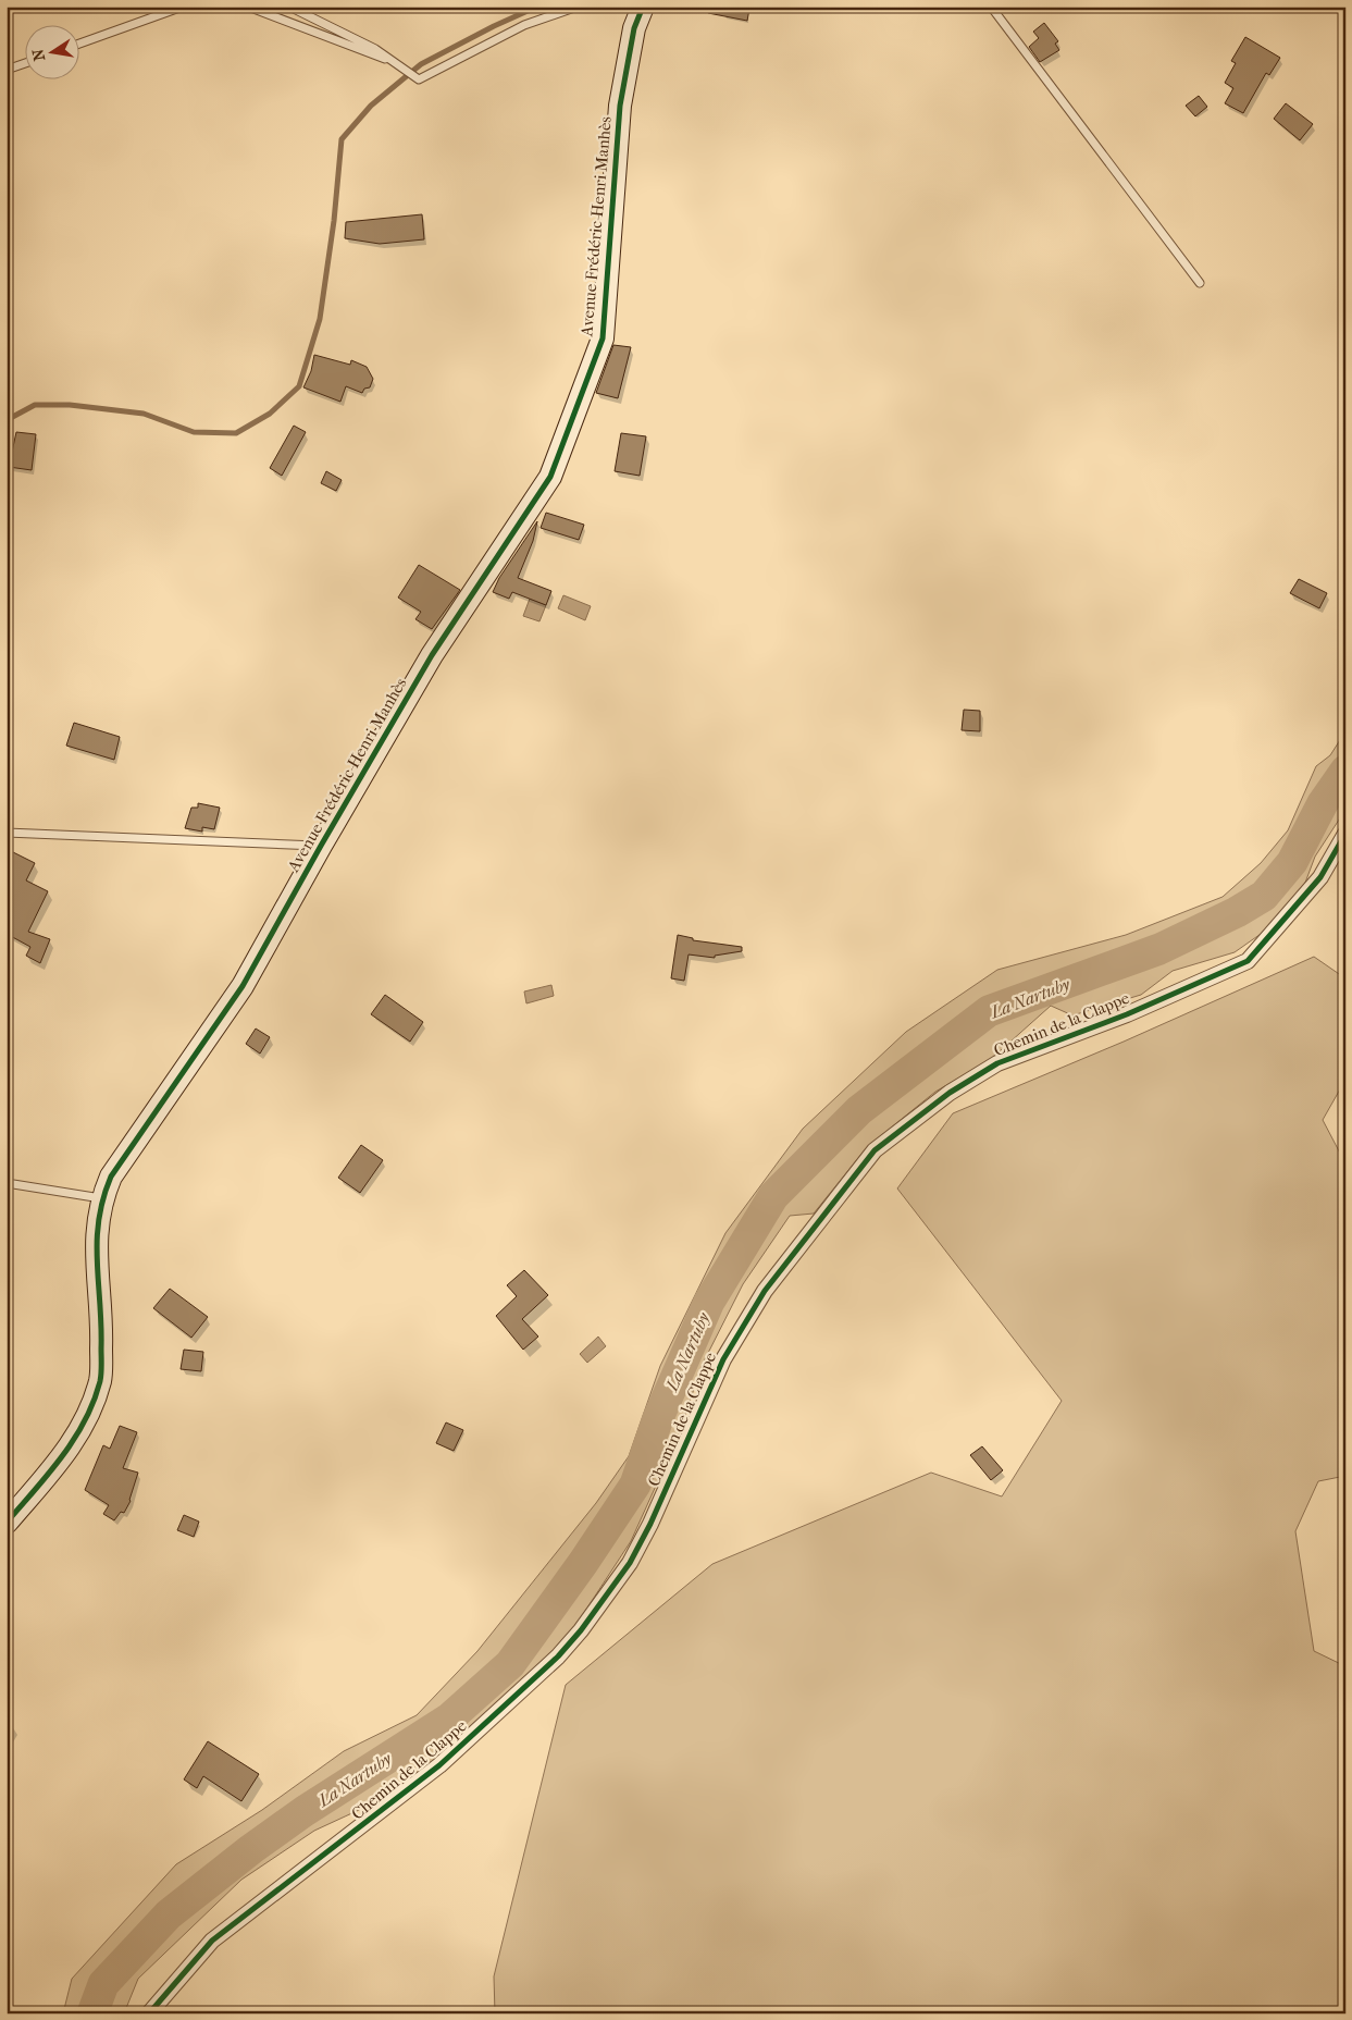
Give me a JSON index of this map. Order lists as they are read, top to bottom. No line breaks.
{"streets":{"street":["Avenue Frédéric-Henri Manhès","Chemin de la Clappe"]},"water":["La Nartuby"],"north":"left"}
